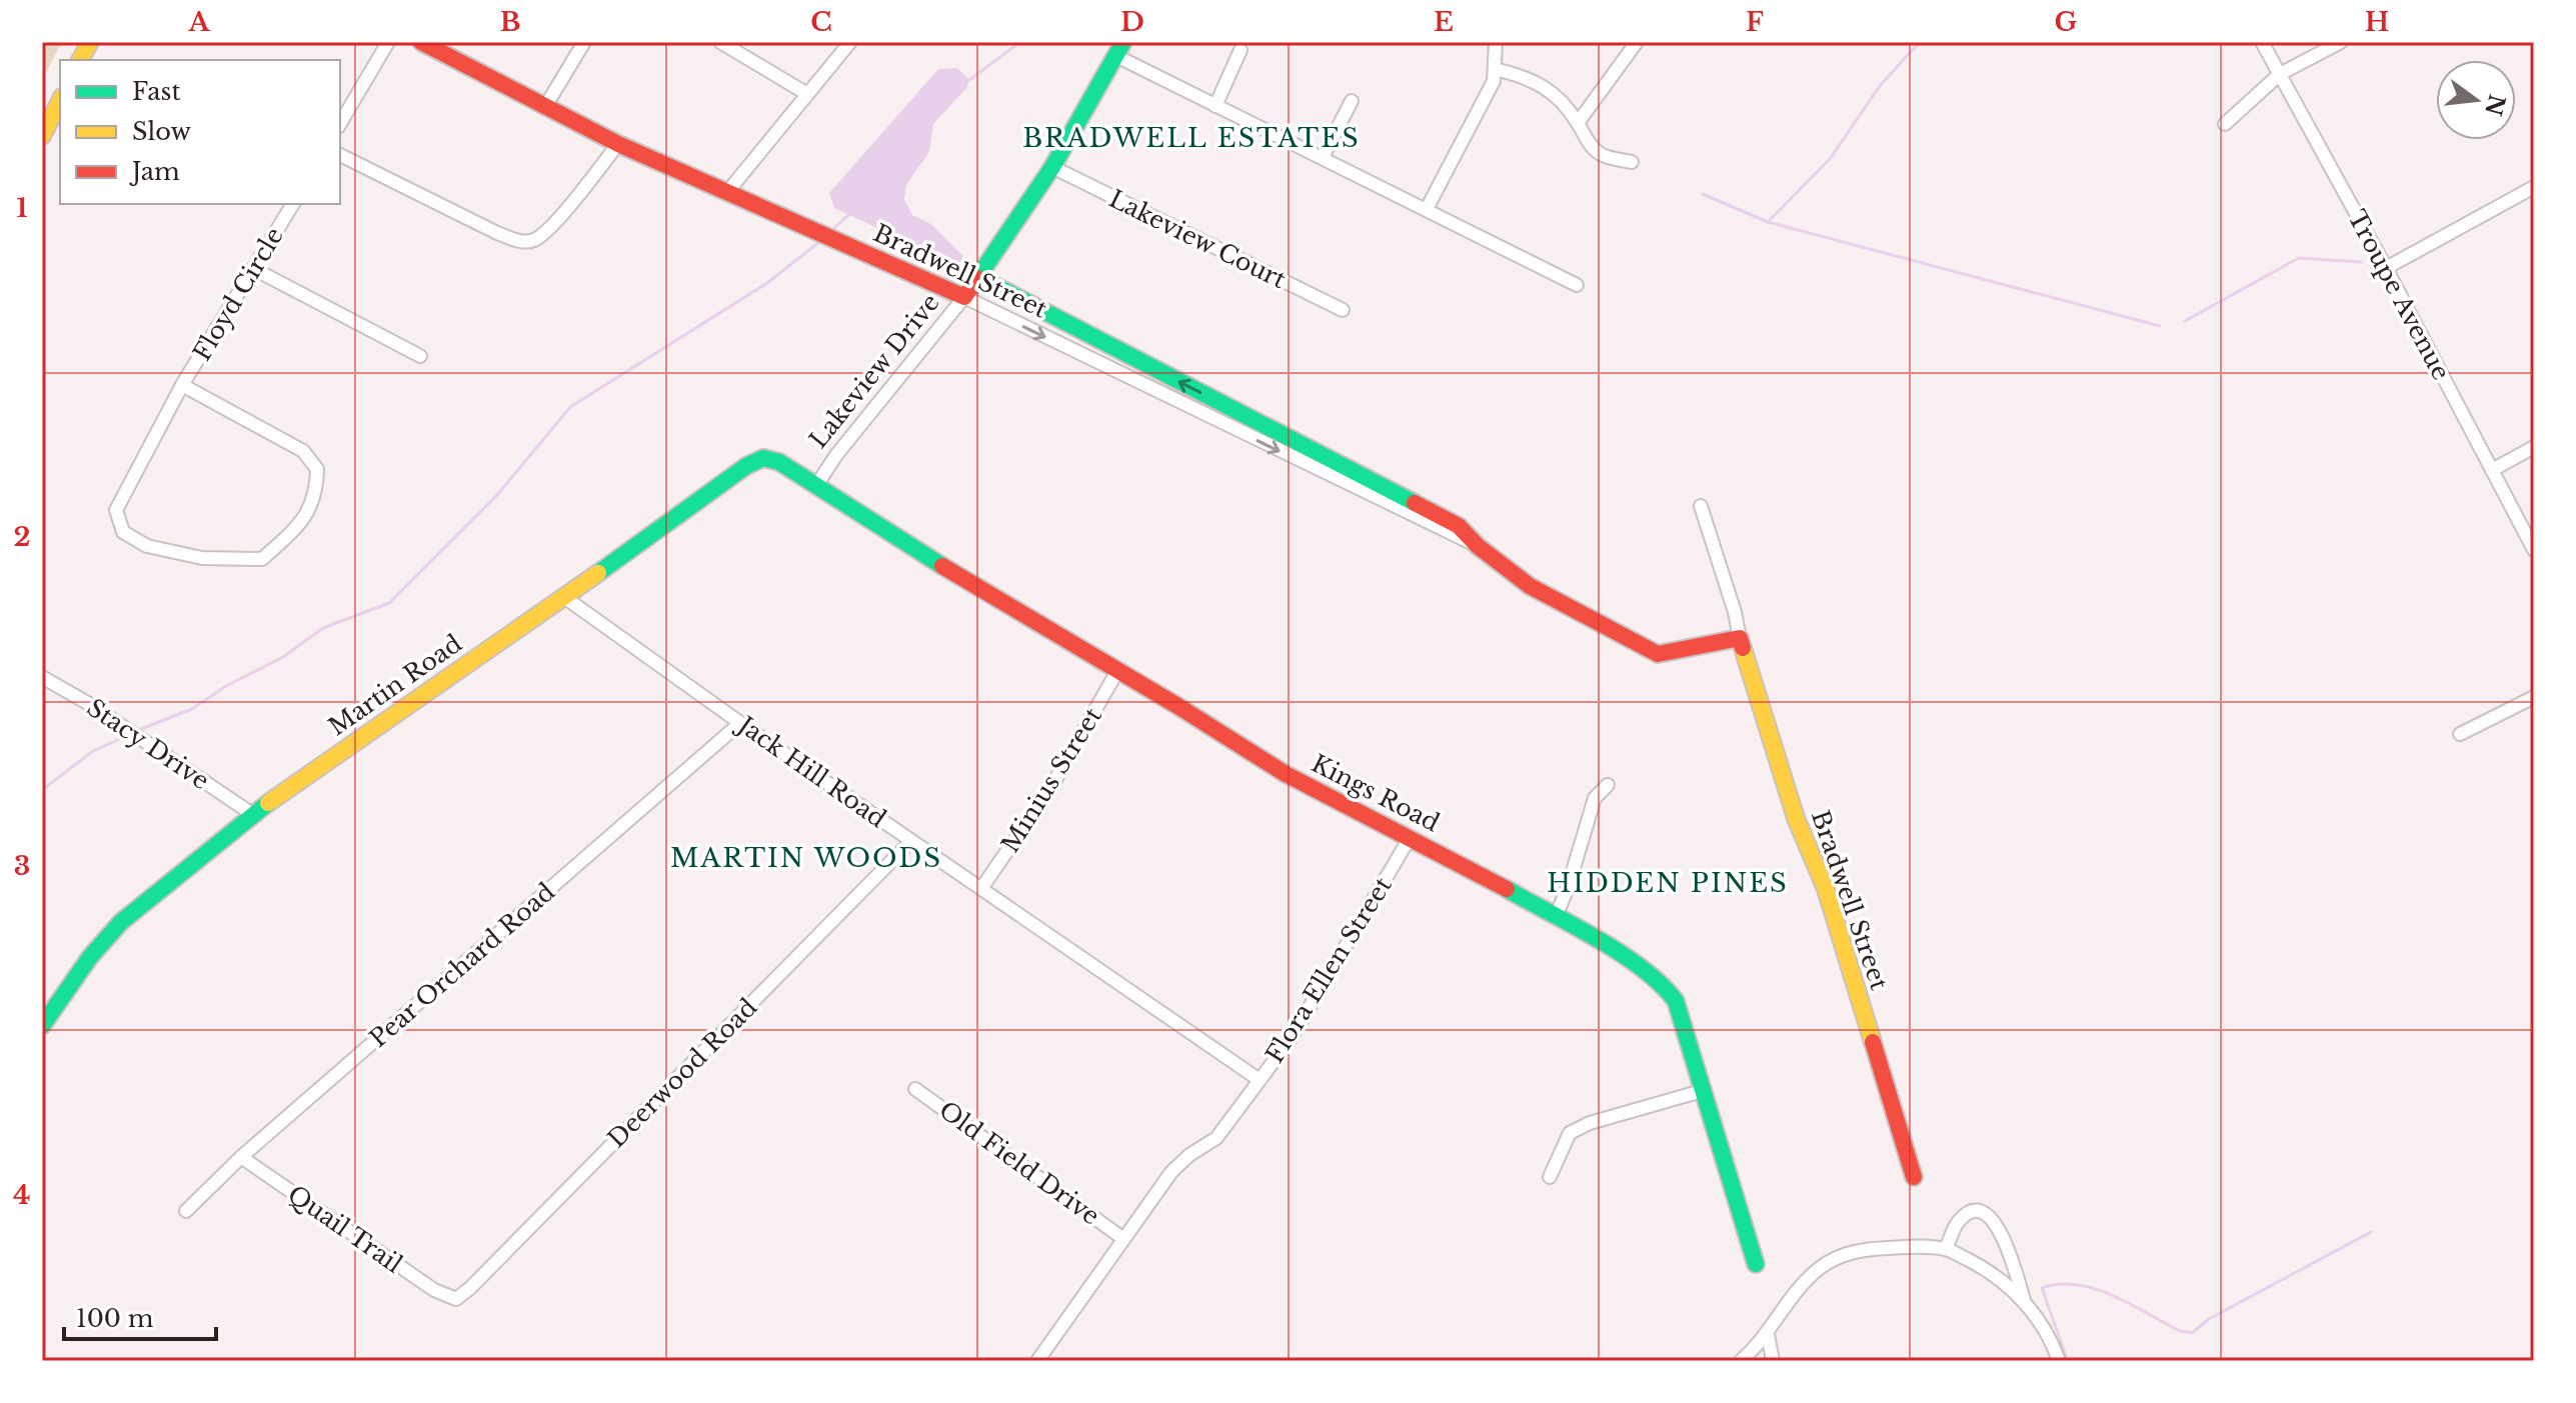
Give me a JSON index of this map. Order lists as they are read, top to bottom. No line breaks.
{"streets":{"street":["Lakeview Court","Bradwell Street","Floyd Circle","Troupe Avenue","Lakeview Drive","Martin Road","Stacy Drive","Jack Hill Road","Minius Street","Kings Road","Pear Orchard Road","Flora Ellen Street","Deerwood Road","Old Field Drive","Quail Trail"]},"crossings":[["Lakeview Court","Lakeview Drive"],["Bradwell Street","Lakeview Drive"],["Lakeview Drive","Martin Road"],["Lakeview Drive","Kings Road"],["Martin Road","Stacy Drive"],["Martin Road","Jack Hill Road"],["Martin Road","Kings Road"],["Jack Hill Road","Minius Street"],["Jack Hill Road","Pear Orchard Road"],["Jack Hill Road","Flora Ellen Street"],["Jack Hill Road","Deerwood Road"],["Minius Street","Kings Road"],["Kings Road","Flora Ellen Street"],["Pear Orchard Road","Quail Trail"],["Flora Ellen Street","Old Field Drive"],["Deerwood Road","Quail Trail"]],"districts":["BRADWELL ESTATES","MARTIN WOODS","HIDDEN PINES"],"legend":["Fast","Slow","Jam"],"scale_bar":"100 m","north":"right","grid":{"columns":["A","B","C","D","E","F","G","H"],"rows":["1","2","3","4"]}}
